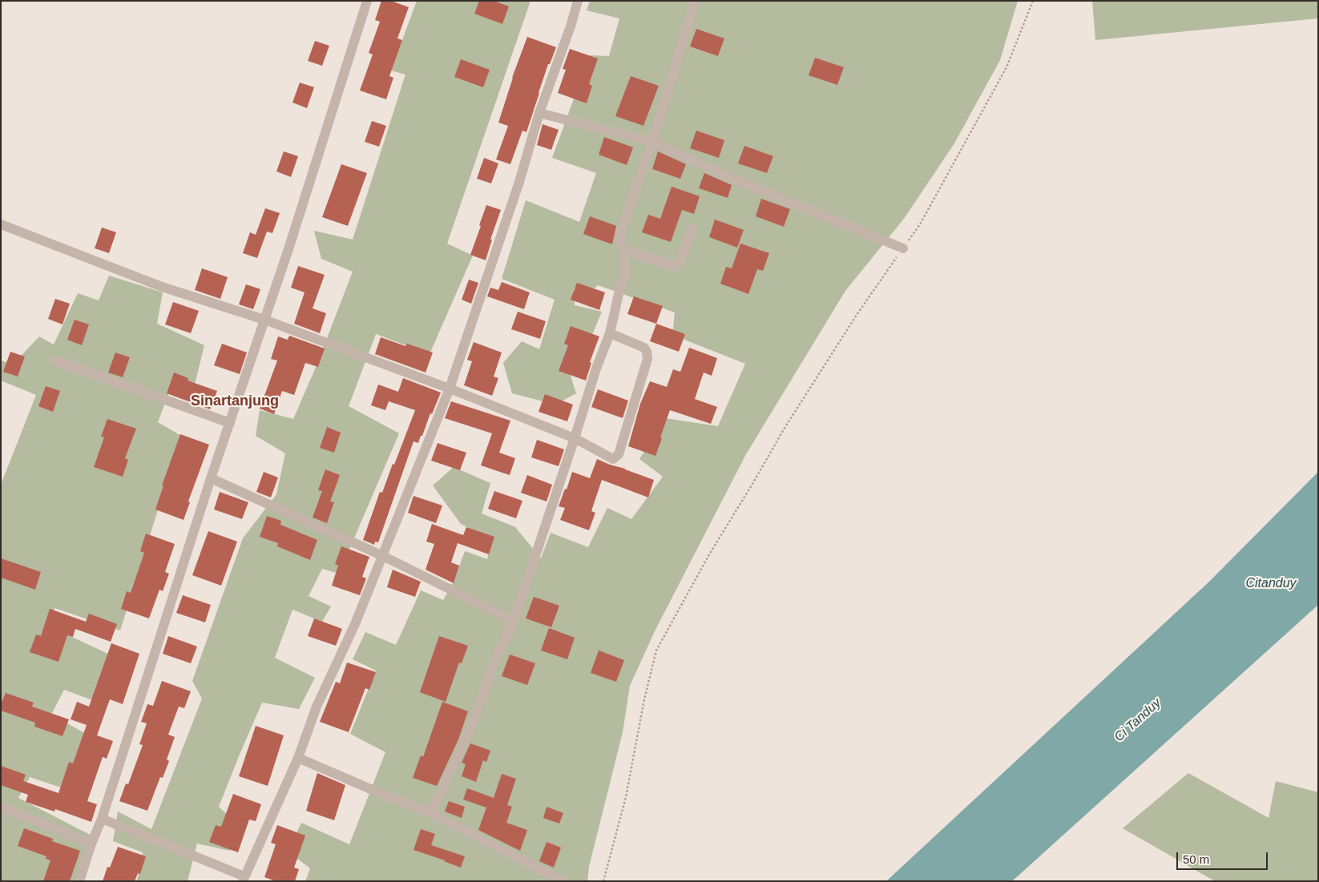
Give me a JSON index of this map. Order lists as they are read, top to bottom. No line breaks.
{"districts":["Sinartanjung"],"water":["Citanduy","Ci Tanduy"],"scale_bar":"50 m"}
